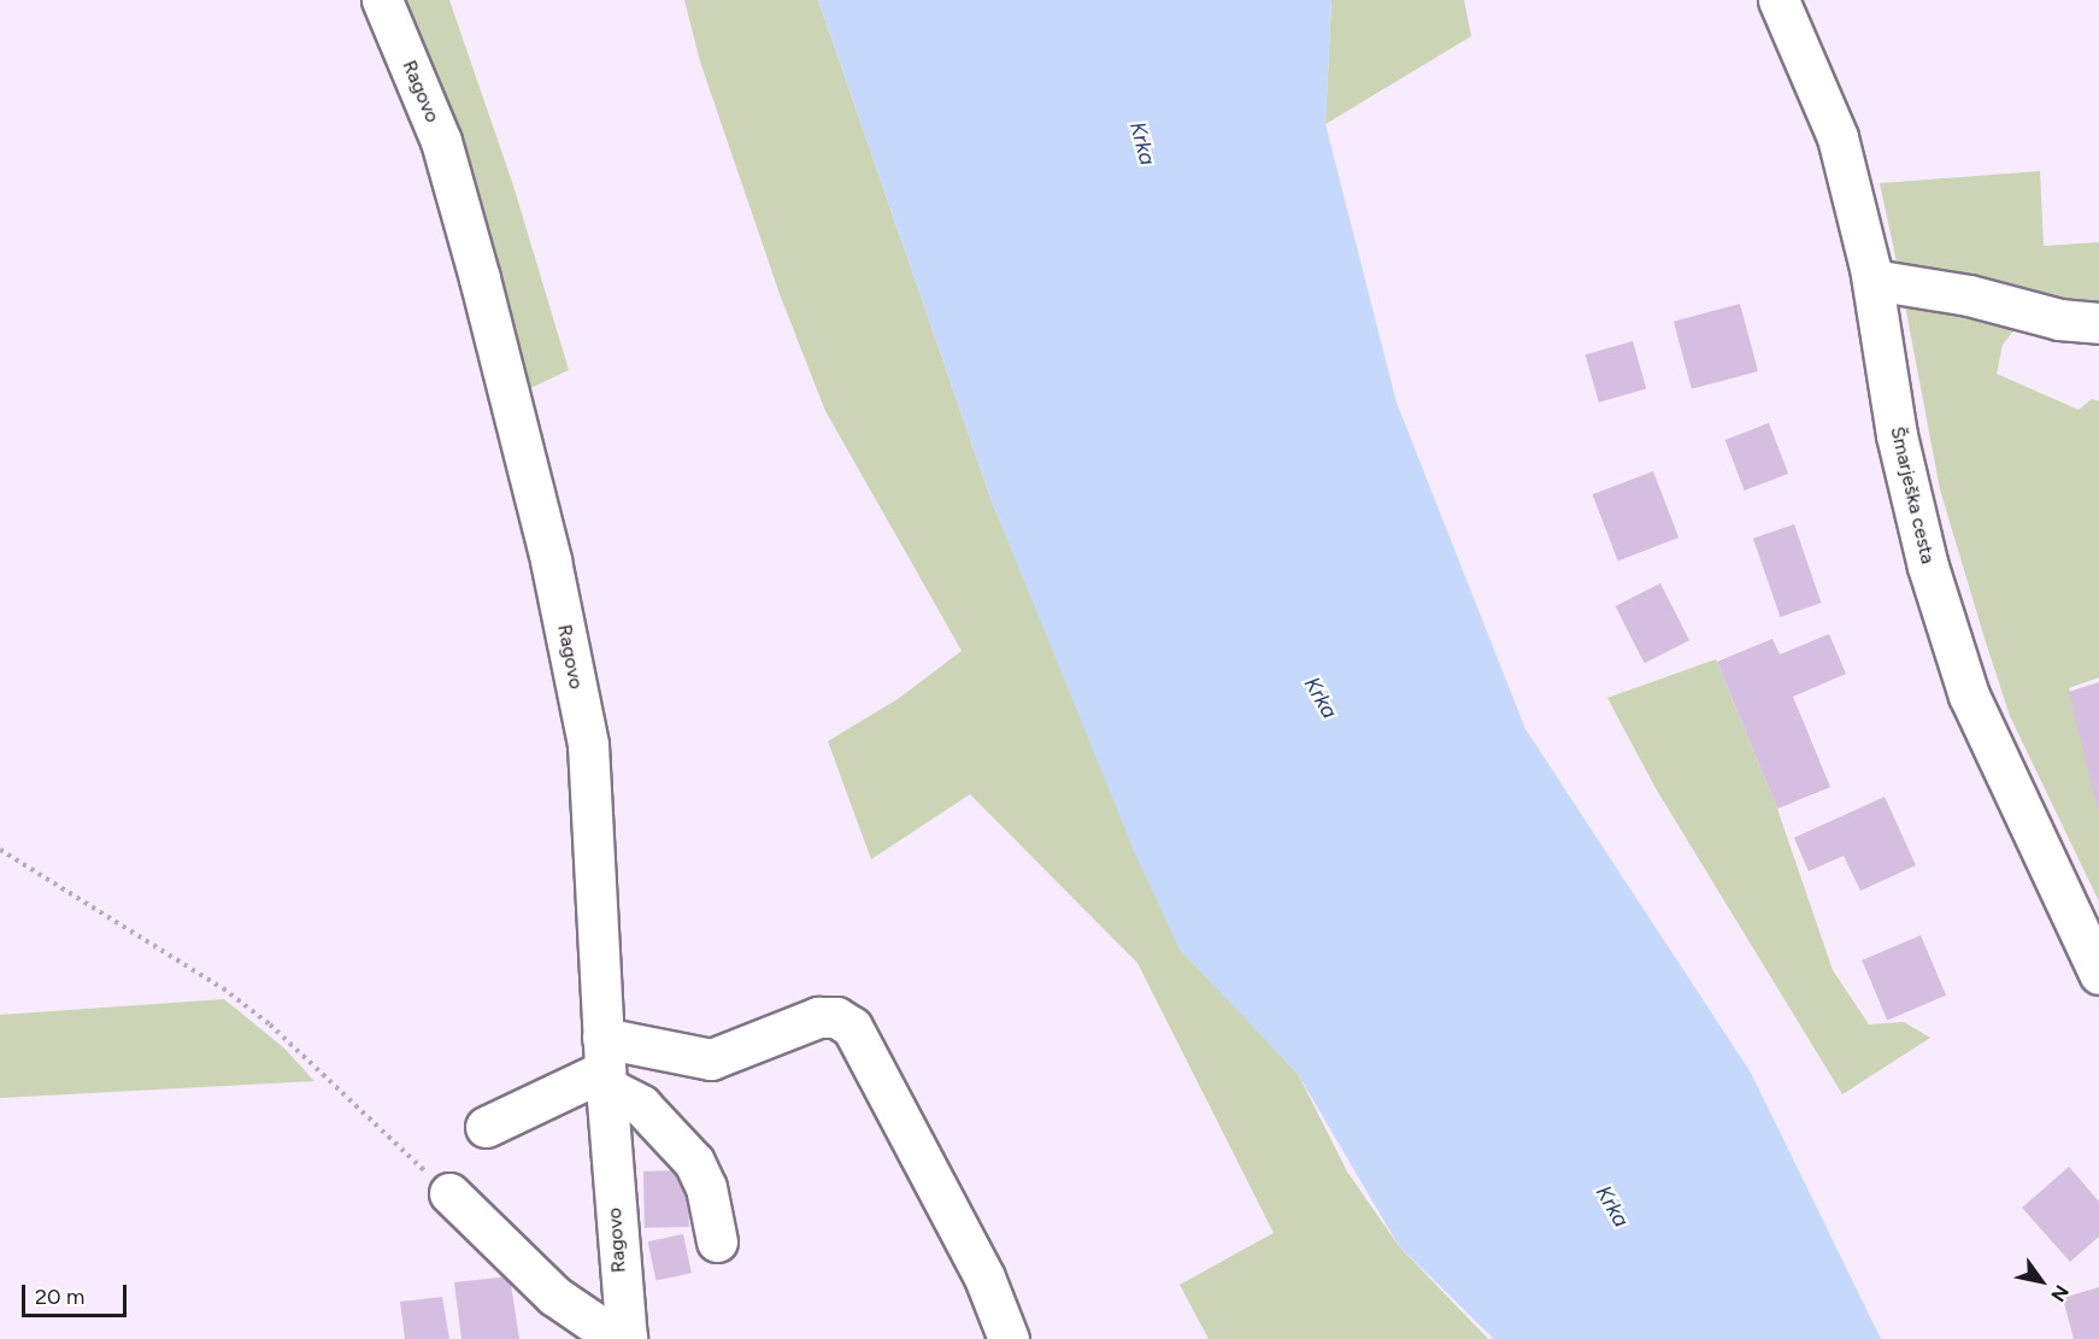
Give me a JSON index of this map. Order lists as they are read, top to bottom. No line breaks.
{"streets":{"street":["Ragovo","Šmarješka cesta"]},"water":["Krka"],"scale_bar":"20 m","north":"bottom right"}
